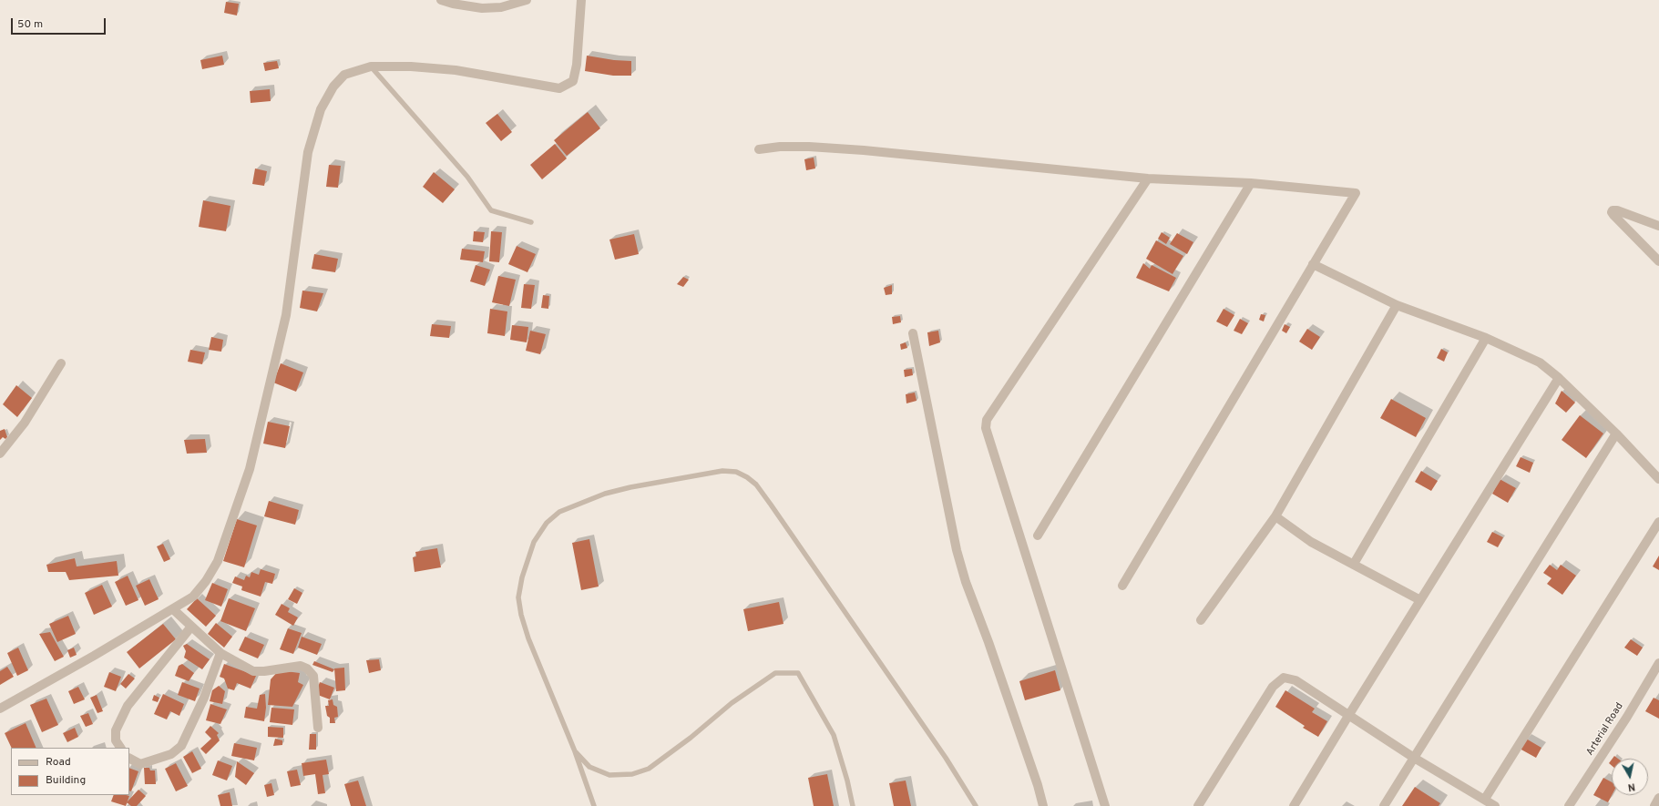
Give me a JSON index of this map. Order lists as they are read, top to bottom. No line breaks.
{"streets":{"street":["Arterial Road"]},"legend":["Road","Building"],"scale_bar":"50 m","north":"bottom"}
